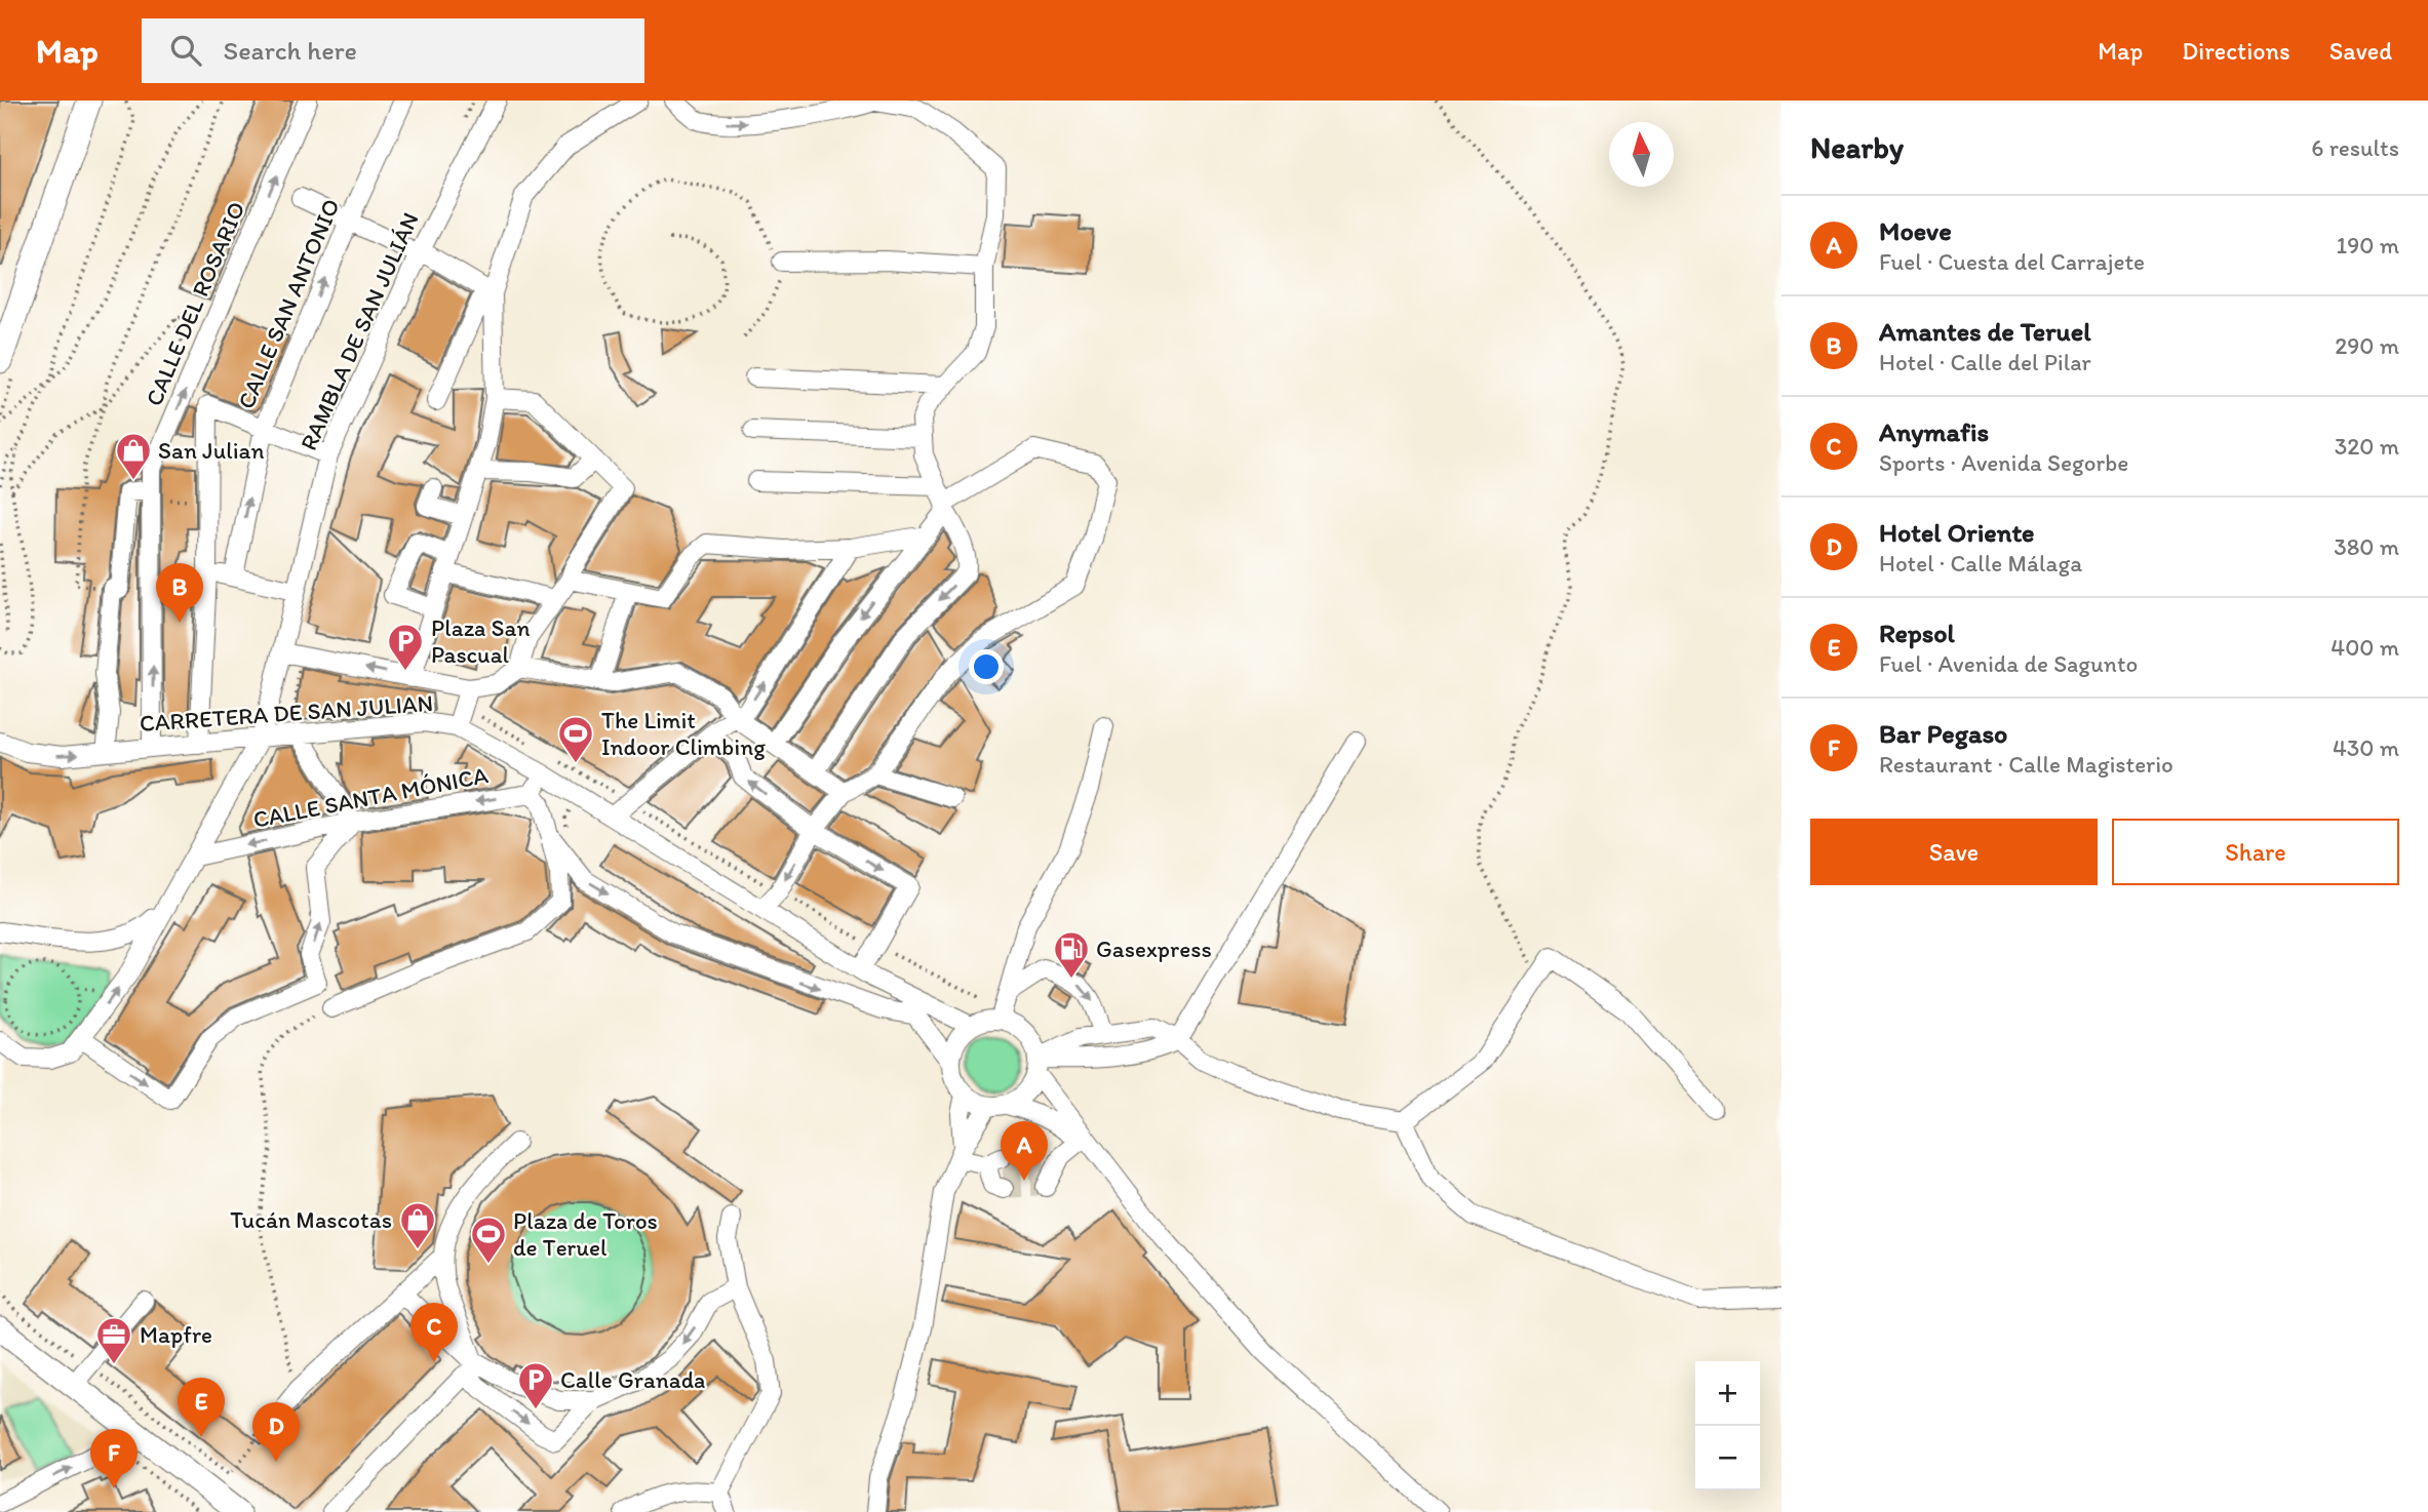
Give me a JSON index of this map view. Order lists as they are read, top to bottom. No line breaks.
{"streets":{"street":["CALLE DEL ROSARIO","CALLE SAN ANTONIO","RAMBLA DE SAN JULIÁN","CARRETERA DE SAN JULIAN","CALLE SANTA MÓNICA"]},"crossings":[["CALLE DEL ROSARIO","CARRETERA DE SAN JULIAN"],["RAMBLA DE SAN JULIÁN","CARRETERA DE SAN JULIAN"],["RAMBLA DE SAN JULIÁN","CALLE SANTA MÓNICA"]],"places":{"shop":["San Julian","Tucán Mascotas"],"parking":["Plaza San Pascual","Calle Granada"],"sports":["The Limit Indoor Climbing","Plaza de Toros de Teruel"],"fuel station":["Gasexpress"],"office":["Mapfre"]},"north":"top","page":{"header":"Map","search":"Search here","nav":["Map","Directions","Saved"],"heading":["Nearby","6 results"],"list":[{"mark":"A","name":"Moeve","note":"Fuel · Cuesta del Carrajete","value":"190 m"},{"mark":"B","name":"Amantes de Teruel","note":"Hotel · Calle del Pilar","value":"290 m"},{"mark":"C","name":"Anymafis","note":"Sports · Avenida Segorbe","value":"320 m"},{"mark":"D","name":"Hotel Oriente","note":"Hotel · Calle Málaga","value":"380 m"},{"mark":"E","name":"Repsol","note":"Fuel · Avenida de Sagunto","value":"400 m"},{"mark":"F","name":"Bar Pegaso","note":"Restaurant · Calle Magisterio","value":"430 m"}],"pins":["B","A","C","E","D","F"],"buttons":["Save","Share"],"map_buttons":["+","−"]}}
